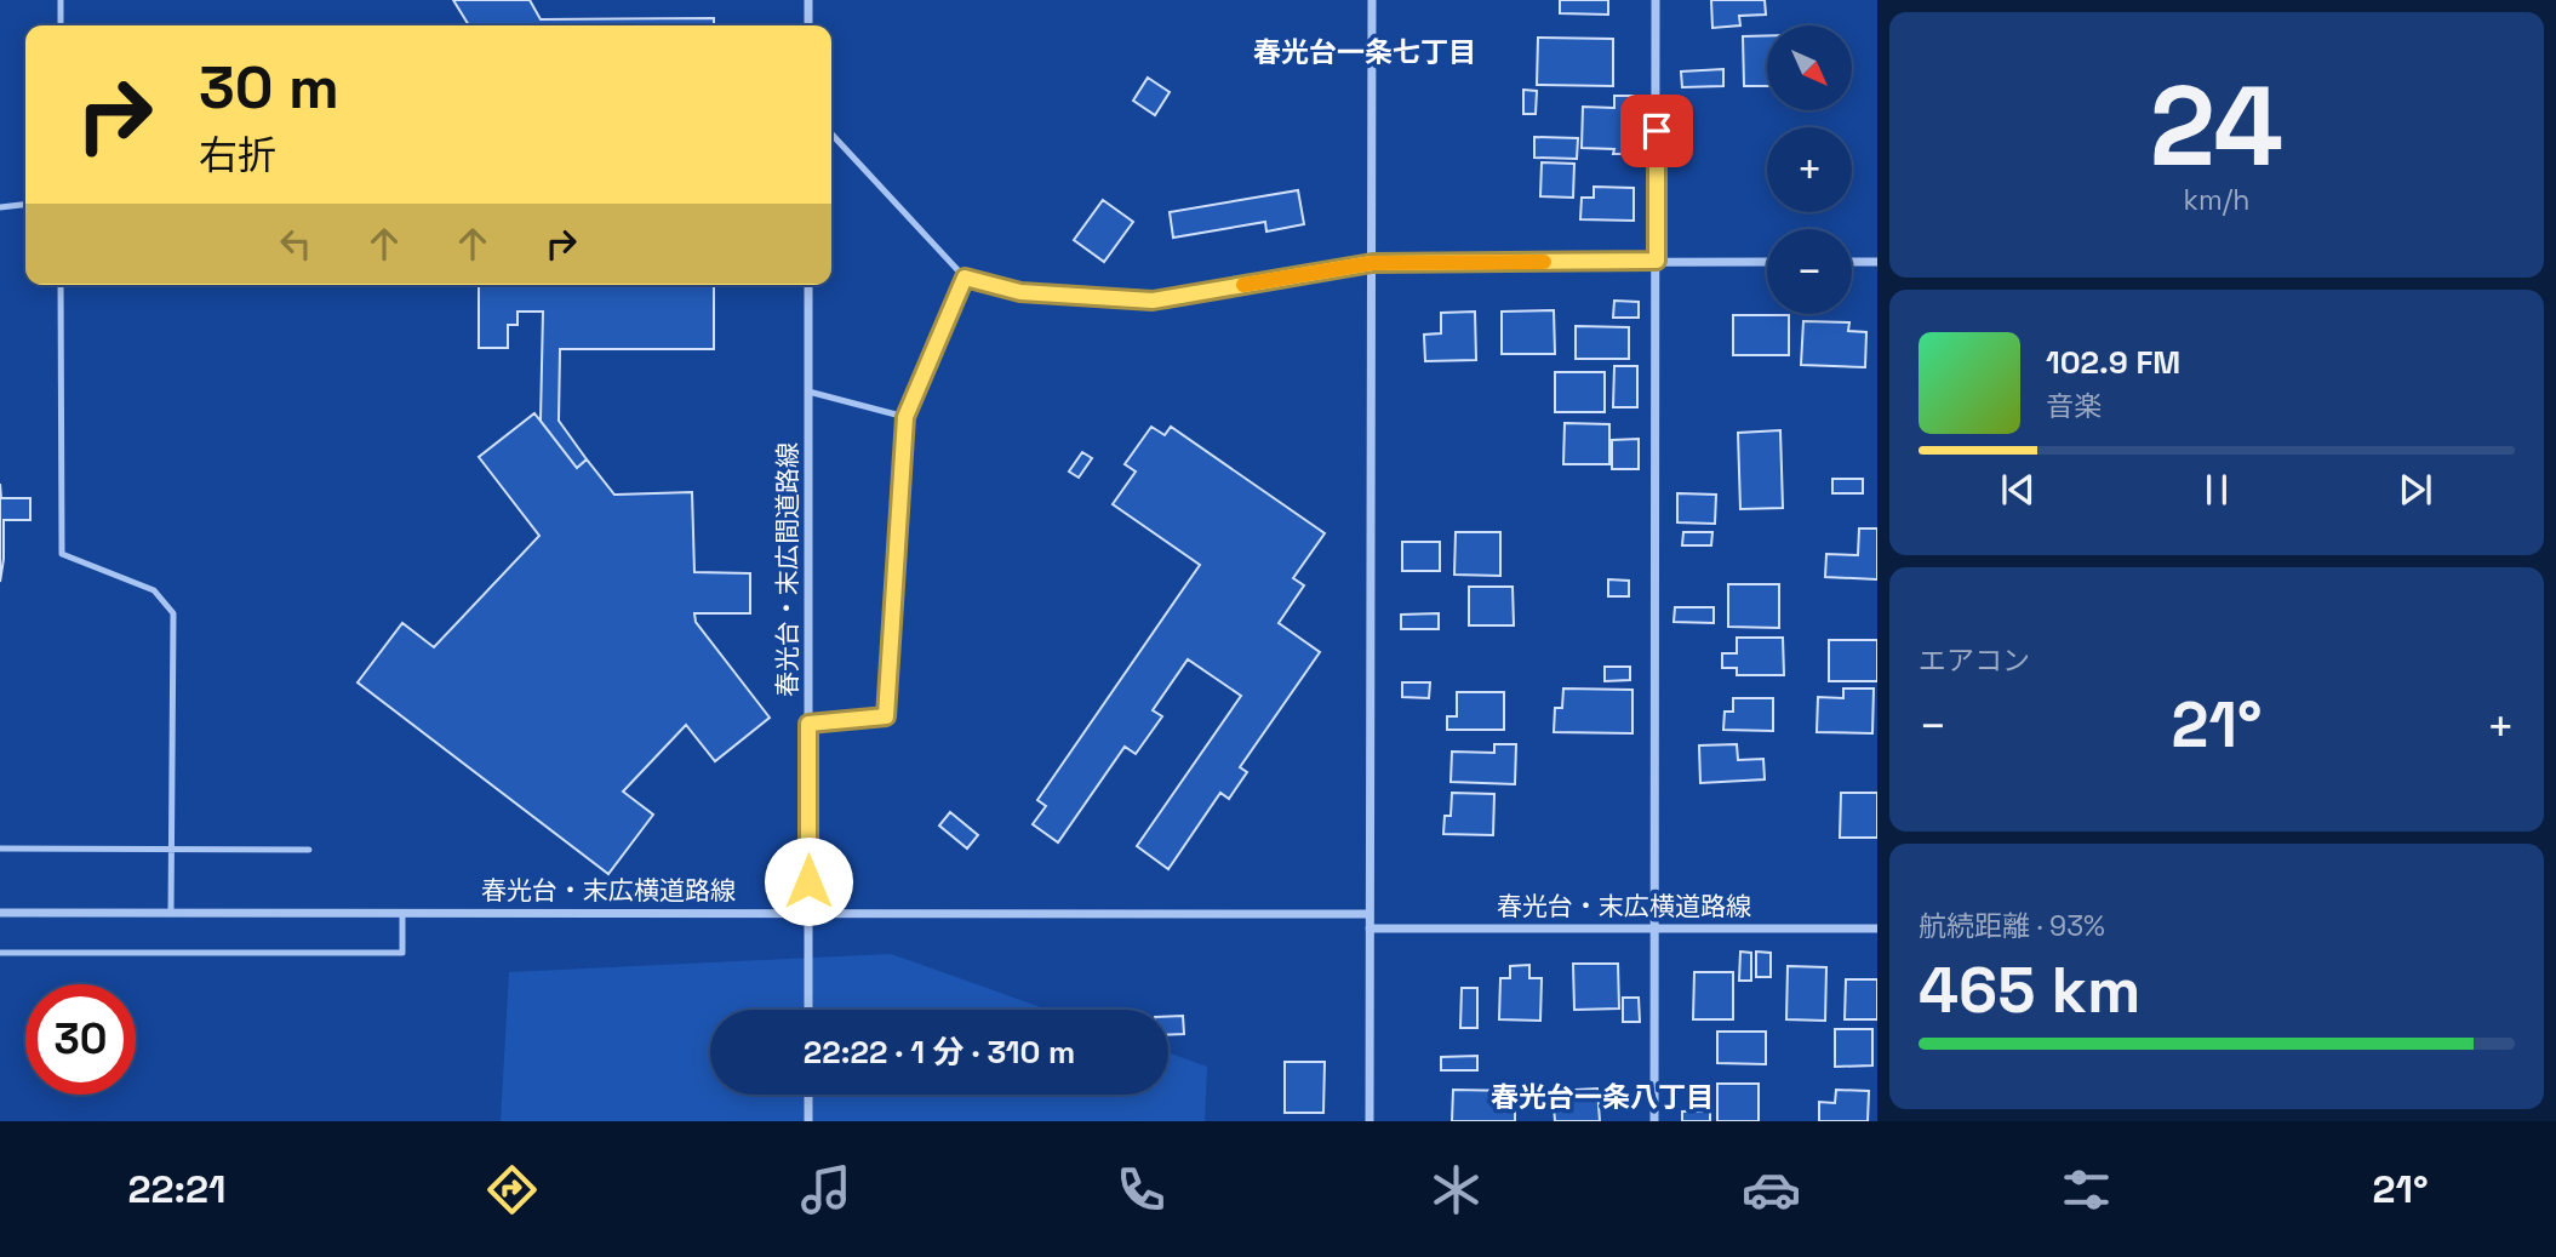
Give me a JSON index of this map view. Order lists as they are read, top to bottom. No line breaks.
{"streets":{"street":["春光台・末広間道路線","春光台・末広横道路線"]},"crossings":[["春光台・末広間道路線","春光台・末広横道路線"]],"districts":["春光台一条七丁目","春光台一条八丁目"],"north":"bottom right","page":{"tile":[["24","km/h"],"エアコン",["航続距離 · 93%","465 km"]],"map_buttons":["+","−"],"turn":["30 m","右折"],"song":["102.9 FM","音楽"],"heat":["−","21°","+"],"limit":"30","trip":"22:22 · 1 分 · 310 m","tabs":["22:21","21°"]}}
